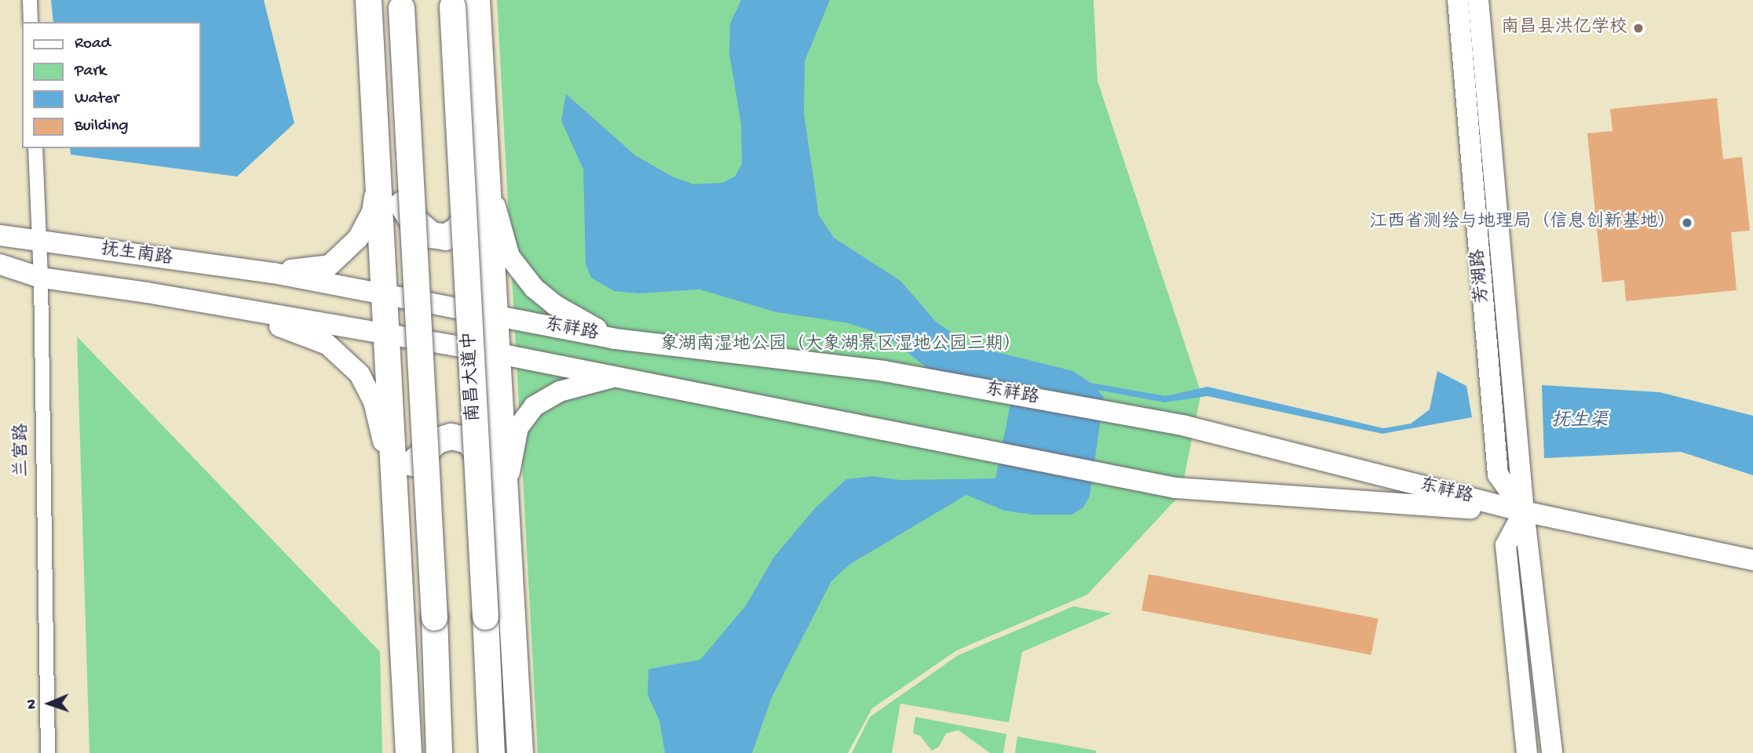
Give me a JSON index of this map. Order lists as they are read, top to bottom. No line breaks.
{"streets":{"highway":["南昌大道中"],"main road":["抚生南路","芳湖路","东祥路"],"street":["兰宫路"]},"crossings":[["抚生南路","东祥路"],["抚生南路","兰宫路"],["芳湖路","东祥路"]],"water":["抚生渠"],"parks":["象湖南湿地公园（大象湖景区湿地公园三期）"],"places":["南昌县洪亿学校","江西省测绘与地理局（信息创新基地）"],"legend":["Road","Park","Water","Building"],"north":"left"}
